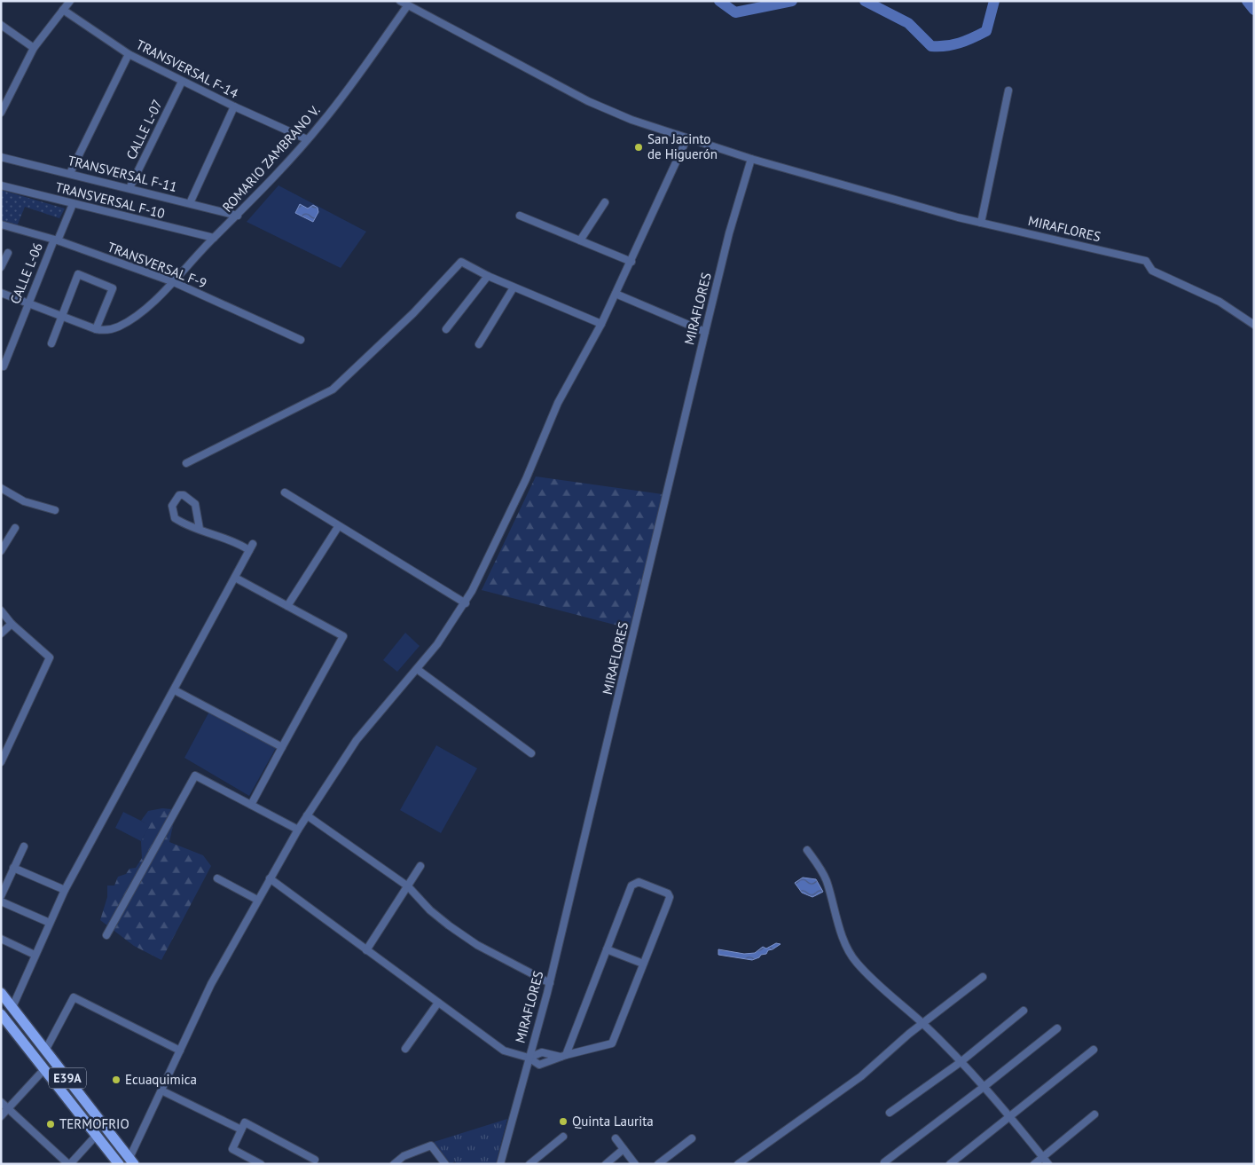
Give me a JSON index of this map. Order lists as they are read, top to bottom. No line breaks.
{"streets":{"main road":["E39A"],"street":["TRANSVERSAL F-14","CALLE L-07","ROMARIO ZAMBRANO V.","TRANSVERSAL F-11","TRANSVERSAL F-10","MIRAFLORES","TRANSVERSAL F-9","CALLE L-06"]},"crossings":[["TRANSVERSAL F-14","CALLE L-07"],["TRANSVERSAL F-14","ROMARIO ZAMBRANO V."],["CALLE L-07","TRANSVERSAL F-11"],["ROMARIO ZAMBRANO V.","TRANSVERSAL F-11"],["ROMARIO ZAMBRANO V.","TRANSVERSAL F-10"],["ROMARIO ZAMBRANO V.","MIRAFLORES"],["ROMARIO ZAMBRANO V.","TRANSVERSAL F-9"],["TRANSVERSAL F-10","CALLE L-06"],["TRANSVERSAL F-9","CALLE L-06"]],"places":["San Jacinto de Higuerón","Ecuaquimica","Quinta Laurita","TERMOFRIO"]}
